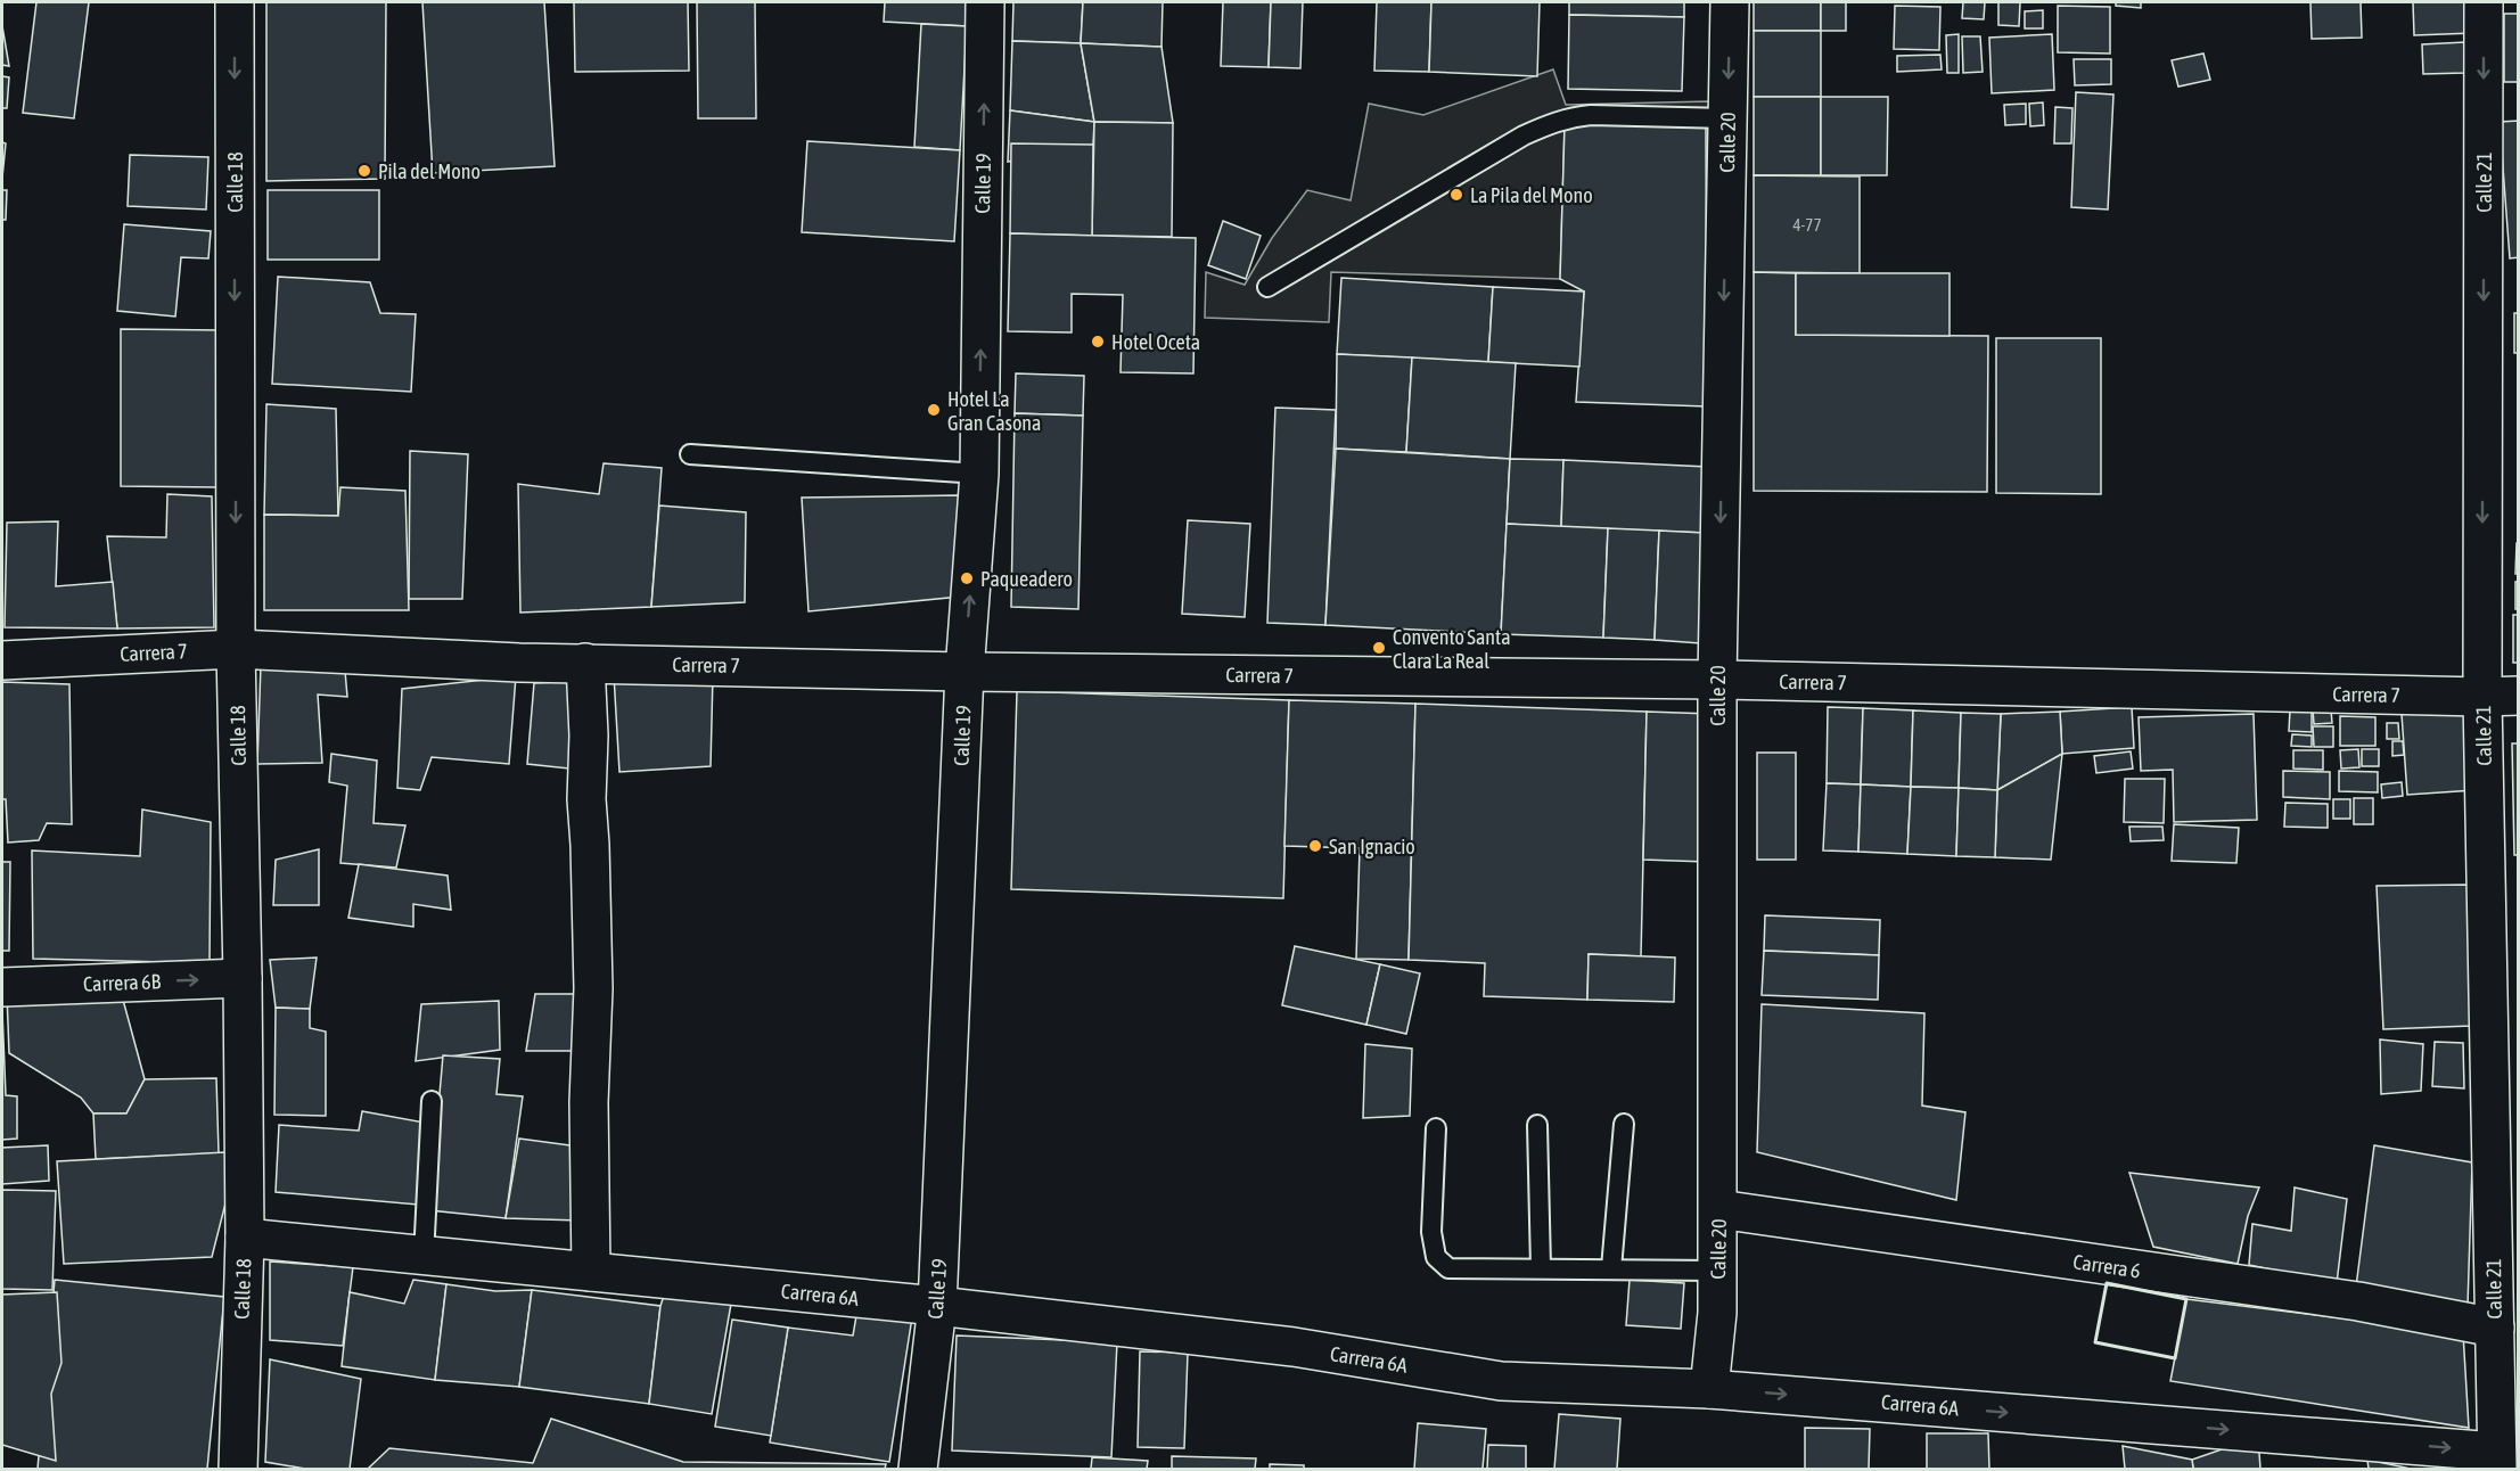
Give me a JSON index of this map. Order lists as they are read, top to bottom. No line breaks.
{"streets":{"street":["Calle 20","Calle 18","Calle 21","Calle 19","Carrera 7","Carrera 6B","Carrera 6","Carrera 6A"]},"crossings":[["Calle 20","Carrera 7"],["Calle 20","Carrera 6"],["Calle 20","Carrera 6A"],["Calle 18","Carrera 7"],["Calle 18","Carrera 6B"],["Calle 18","Carrera 6A"],["Calle 21","Carrera 7"],["Calle 21","Carrera 6"],["Calle 21","Carrera 6A"],["Calle 19","Carrera 7"],["Calle 19","Carrera 6A"]],"one_way":["Calle 20","Calle 18","Calle 21","Calle 19","Carrera 6B"],"places":["Pila del Mono","La Pila del Mono","Hotel Oceta","Hotel La Gran Casona","Paqueadero","Convento Santa Clara La Real","San Ignacio"],"house_numbers":["4-77"]}
